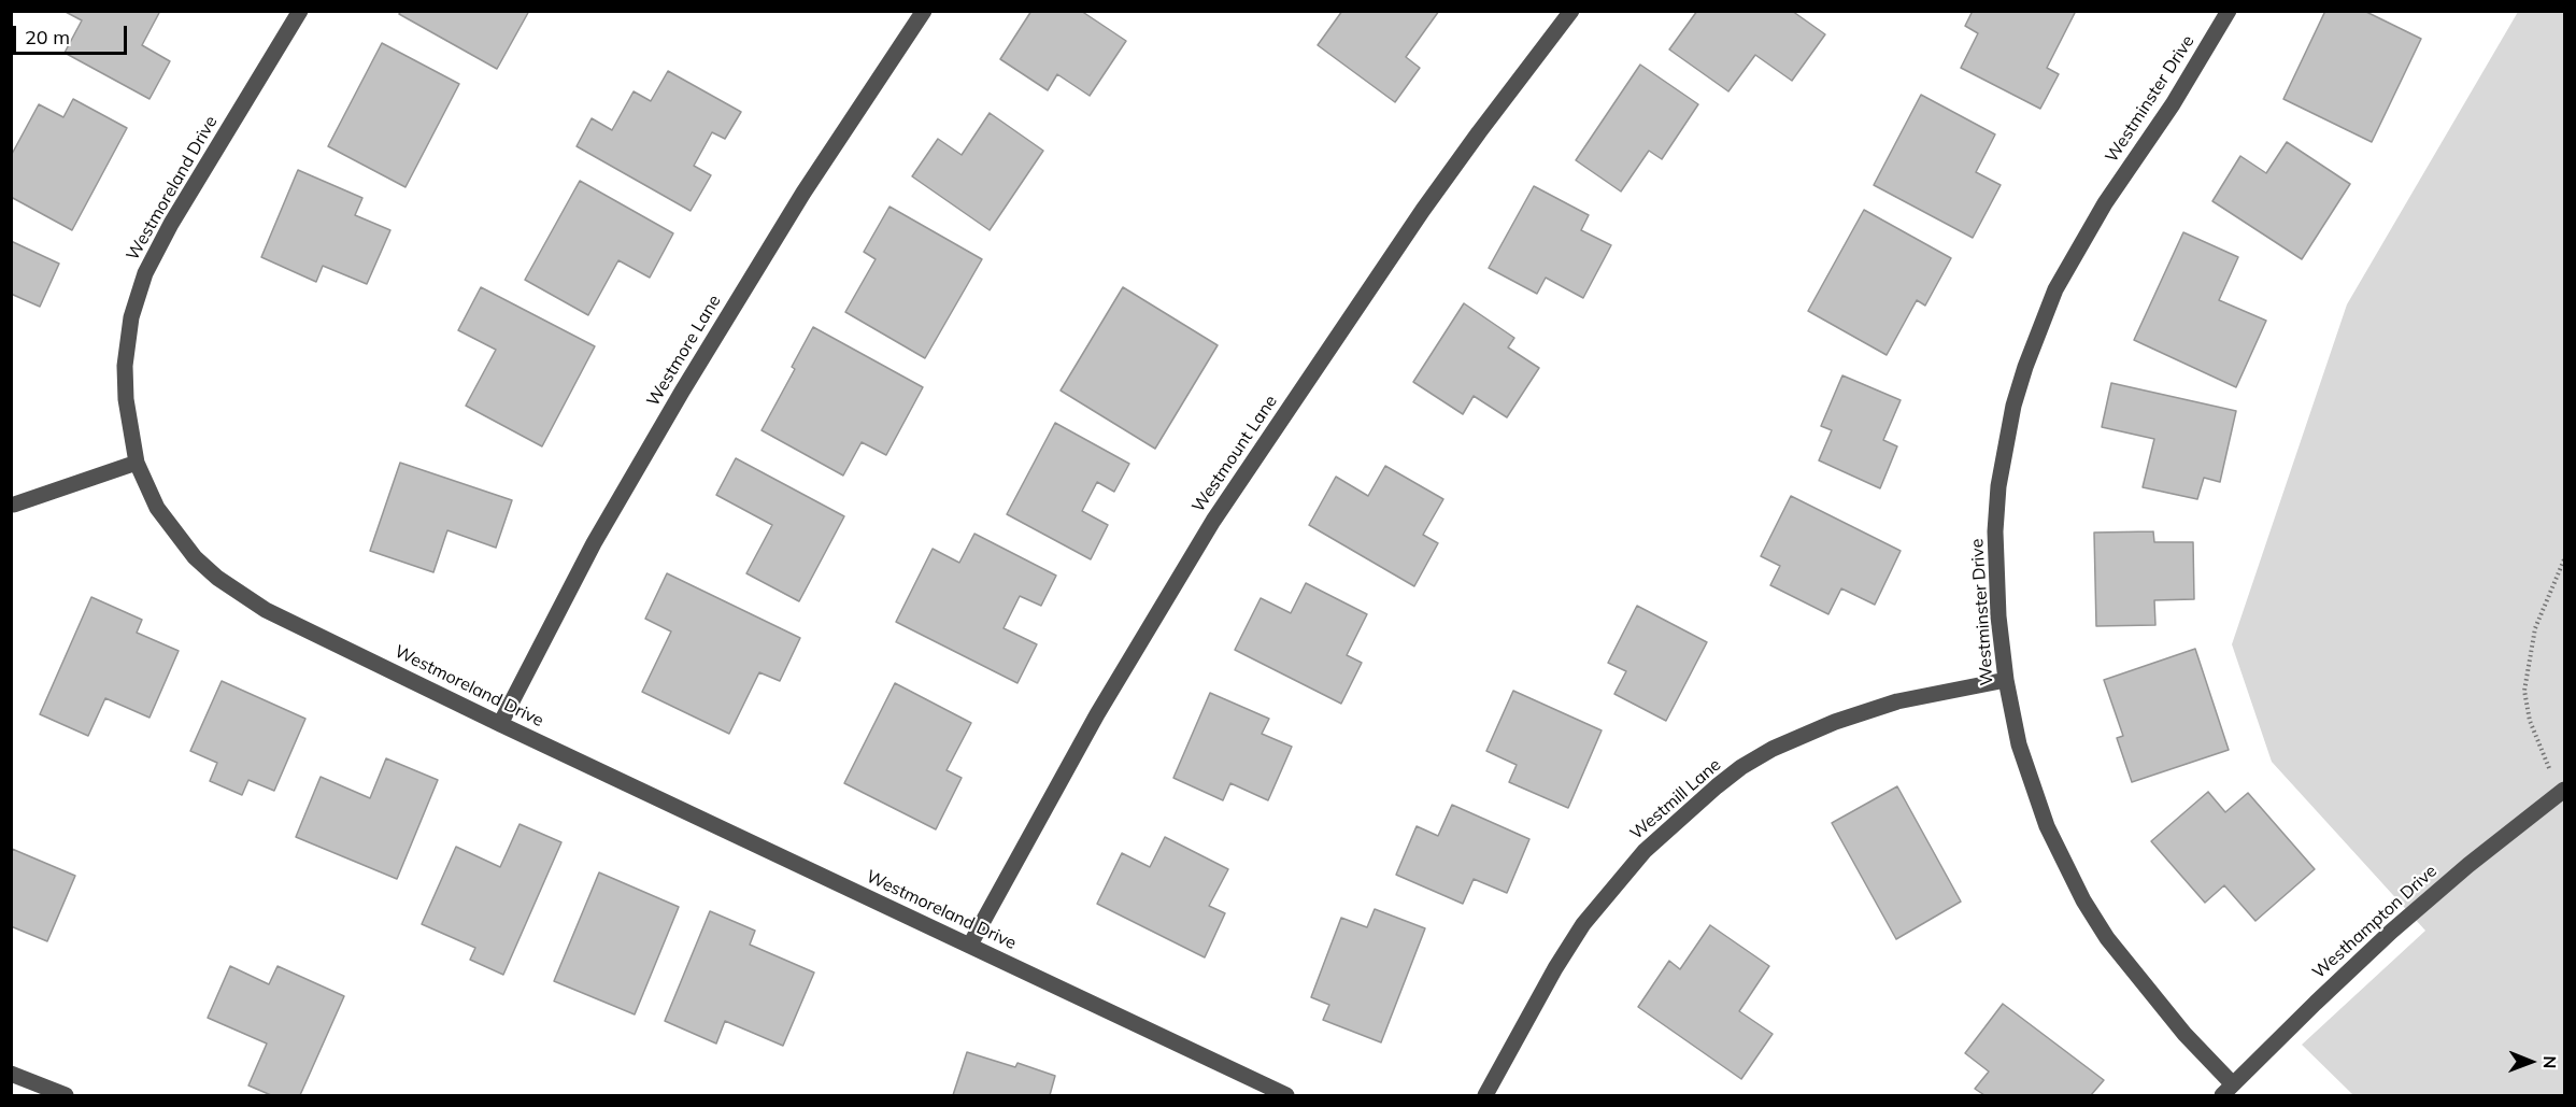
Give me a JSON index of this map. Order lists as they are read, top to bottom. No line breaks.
{"streets":{"street":["Westminster Drive","Westmoreland Drive","Westmore Lane","Westmount Lane","Westmill Lane","Westhampton Drive"]},"crossings":[["Westminster Drive","Westmill Lane"],["Westminster Drive","Westhampton Drive"],["Westmoreland Drive","Westmore Lane"],["Westmoreland Drive","Westmount Lane"]],"scale_bar":"20 m","north":"right"}
